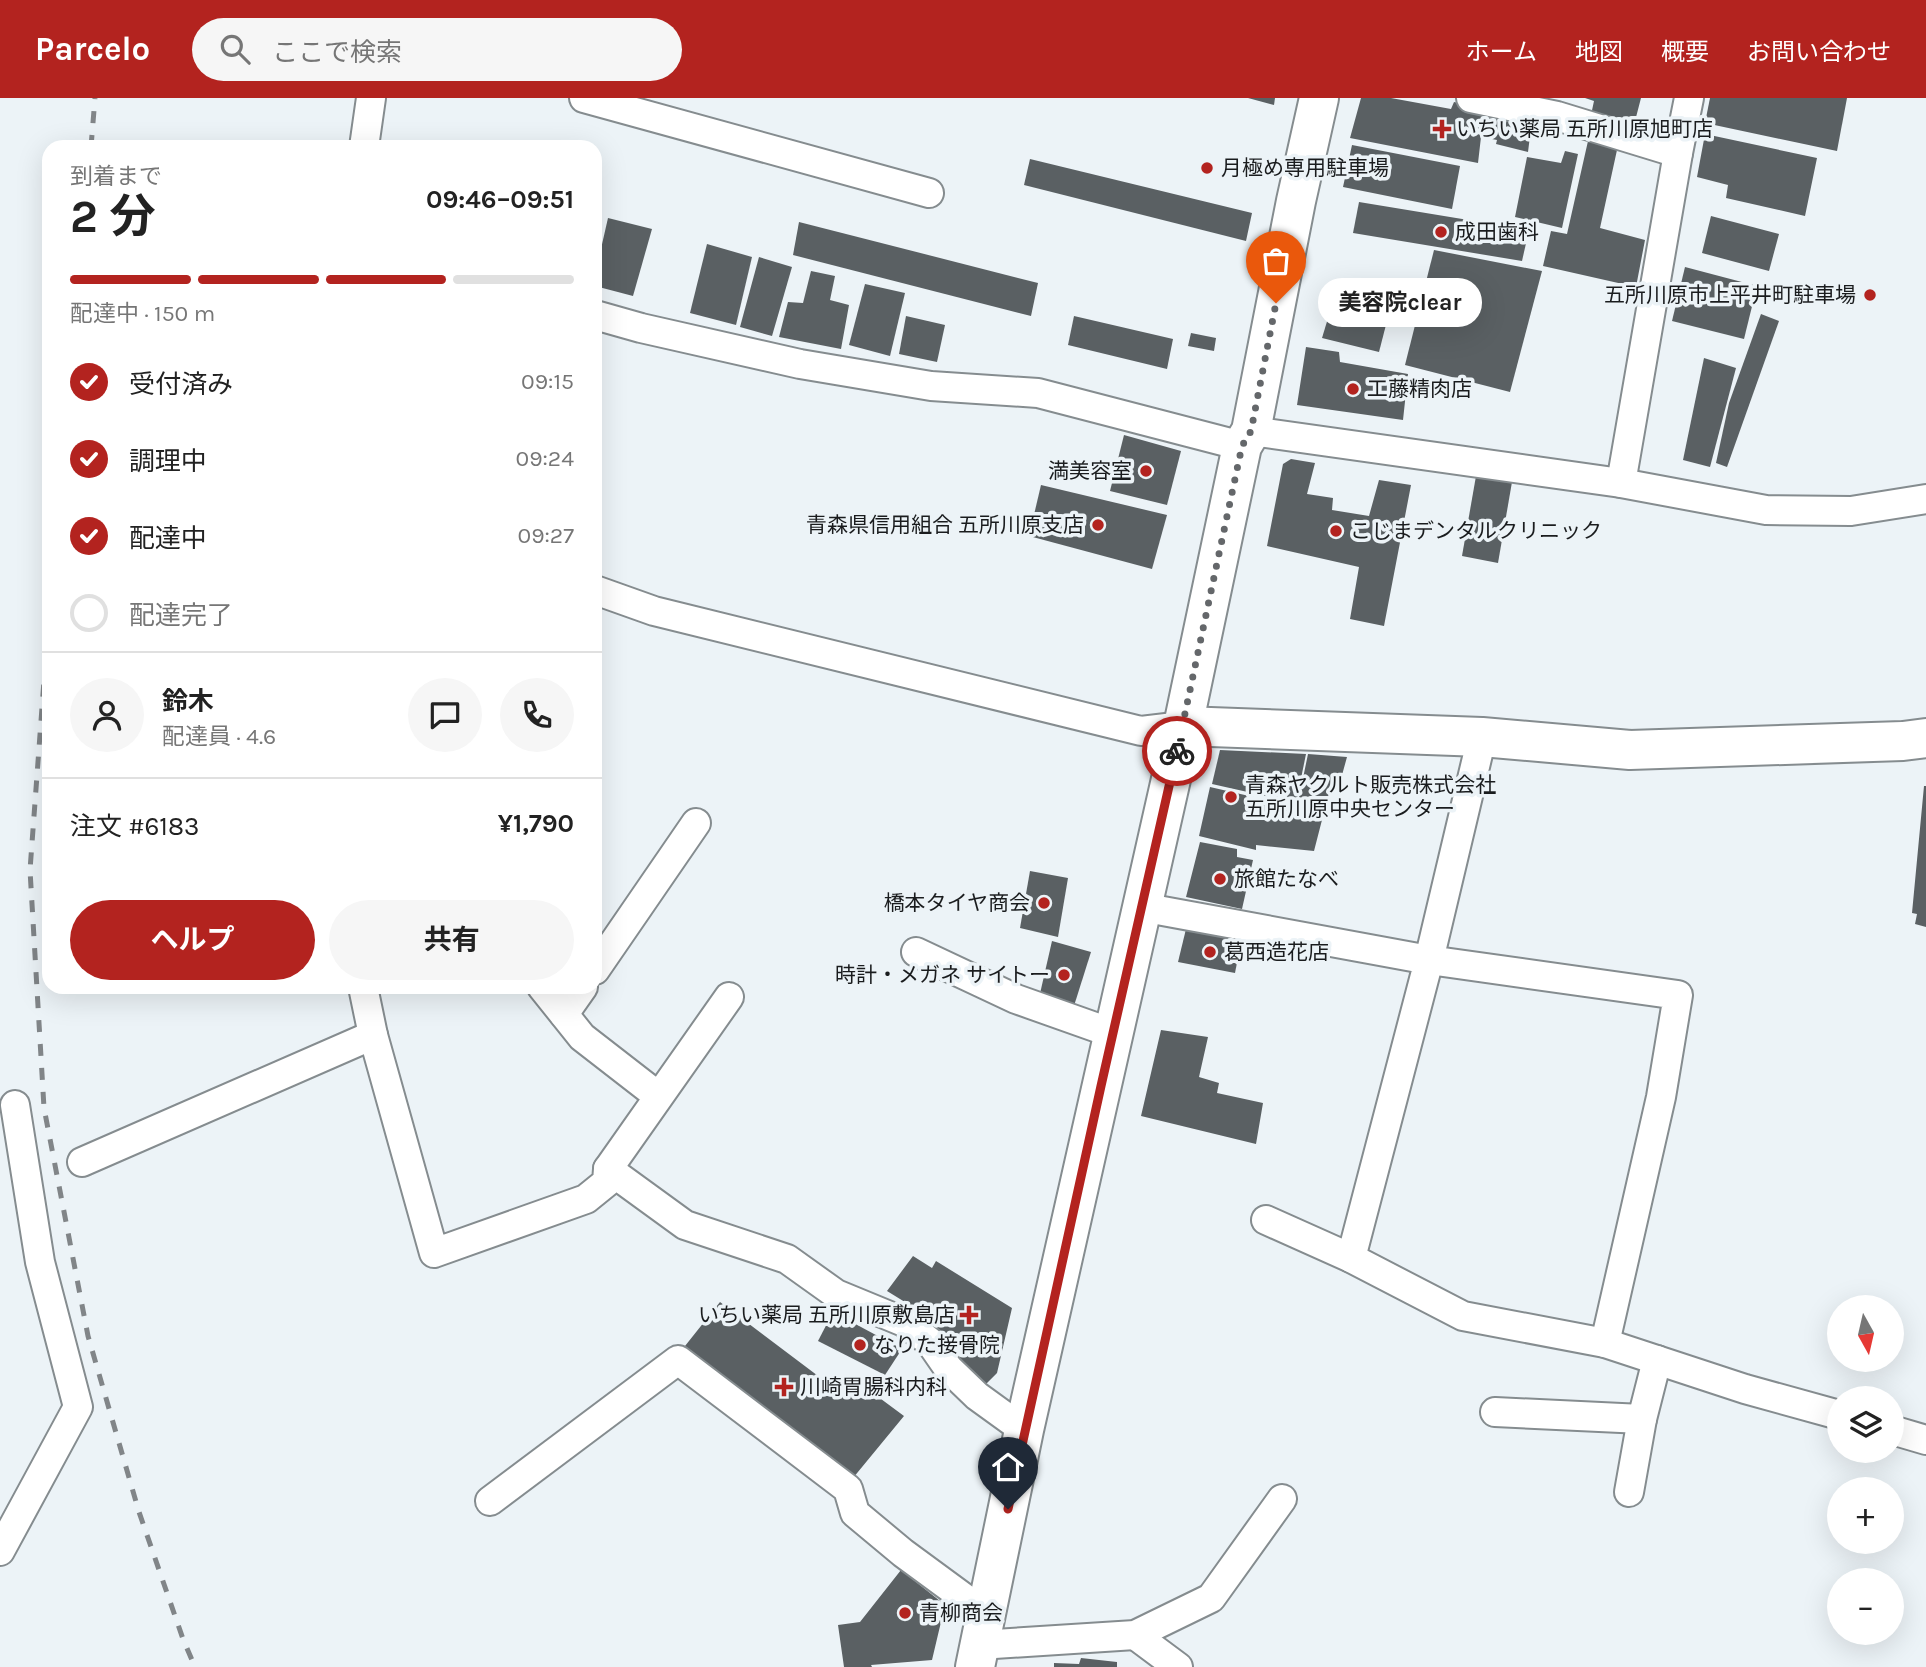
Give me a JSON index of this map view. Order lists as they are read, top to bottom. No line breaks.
{"places":{"health":["いちい薬局 五所川原旭町店","いちい薬局 五所川原敷島店","川崎胃腸科内科"],"other":["月極め専用駐車場","成田歯科","五所川原市上平井町駐車場","美容院clear","工藤精肉店","満美容室","青森県信用組合 五所川原支店","こじまデンタルクリニック","青森ヤクルト販売株式会社 五所川原中央センター","旅館たなべ","橋本タイヤ商会","葛西造花店","時計・メガネ サイトー","なりた接骨院","青柳商会"]},"north":"bottom","page":{"header":"Parcelo","search":"ここで検索","nav":["ホーム","地図","概要","お問い合わせ"],"heading":["2 分","到着まで","09:46–09:51"],"panel":["鈴木","配達員 · 4.6","注文 #6183","¥1,790"],"bar":"配達中 · 150 m","bubble":"美容院clear","list":[["受付済み","09:15"],["調理中","09:24"],["配達中","09:27"],"配達完了"],"buttons":["ヘルプ","共有"],"map_buttons":["+","−"]}}
